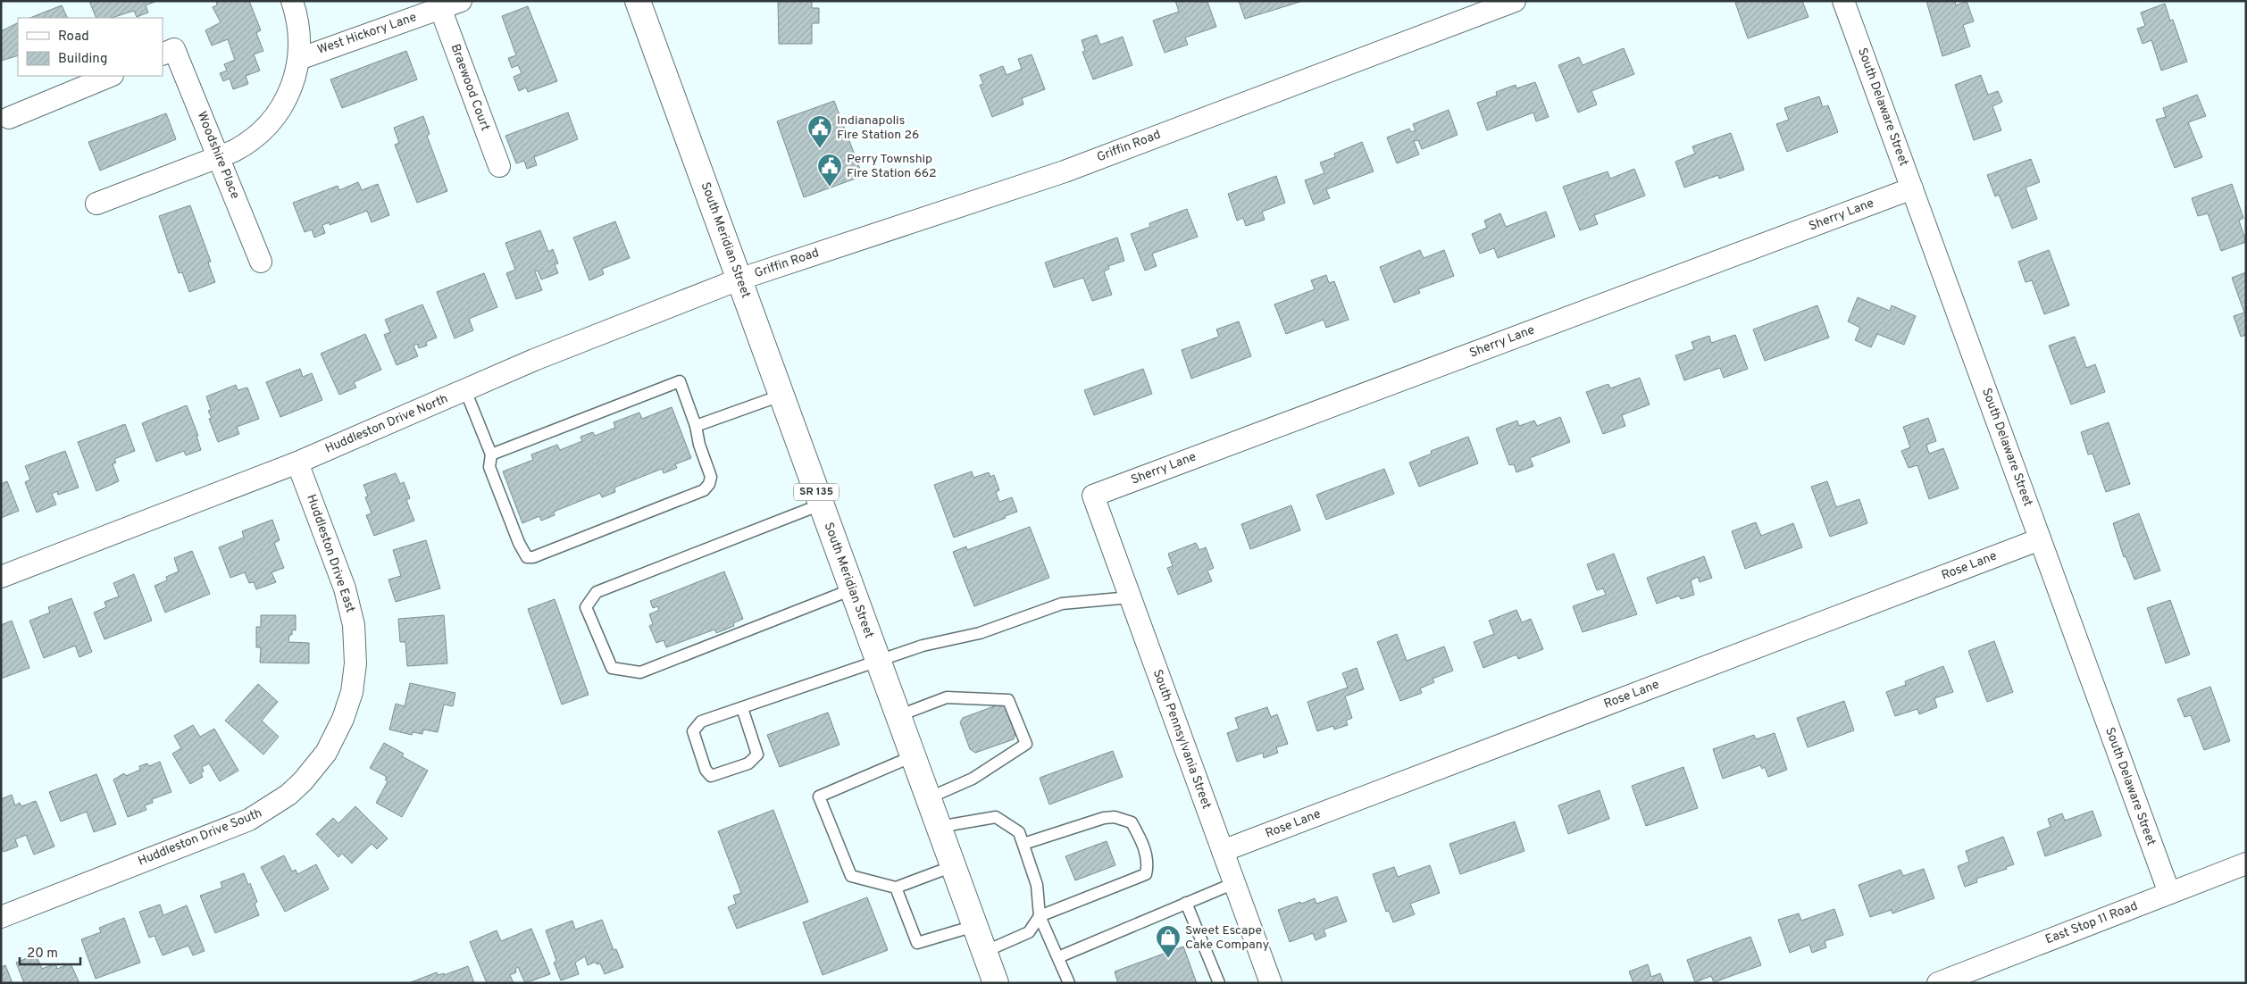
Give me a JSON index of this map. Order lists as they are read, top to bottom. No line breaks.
{"streets":{"main road":["South Meridian Street","SR 135"],"street":["West Hickory Lane","Braewood Court","South Delaware Street","Griffin Road","Woodshire Place","Sherry Lane","Huddleston Drive North","Huddleston Drive East","Rose Lane","South Pennsylvania Street","Huddleston Drive South","East Stop 11 Road"]},"crossings":[["West Hickory Lane","Braewood Court"],["South Delaware Street","Sherry Lane"],["South Delaware Street","Rose Lane"],["South Delaware Street","East Stop 11 Road"],["Griffin Road","South Meridian Street"],["Griffin Road","Huddleston Drive North"],["Sherry Lane","South Pennsylvania Street"],["South Meridian Street","Huddleston Drive North"],["Huddleston Drive North","Huddleston Drive East"],["Huddleston Drive East","Huddleston Drive South"],["Rose Lane","South Pennsylvania Street"]],"places":{"public building":["Indianapolis Fire Station 26","Perry Township Fire Station 662"],"shop":["Sweet Escape Cake Company"]},"legend":["Road","Building"],"scale_bar":"20 m"}
